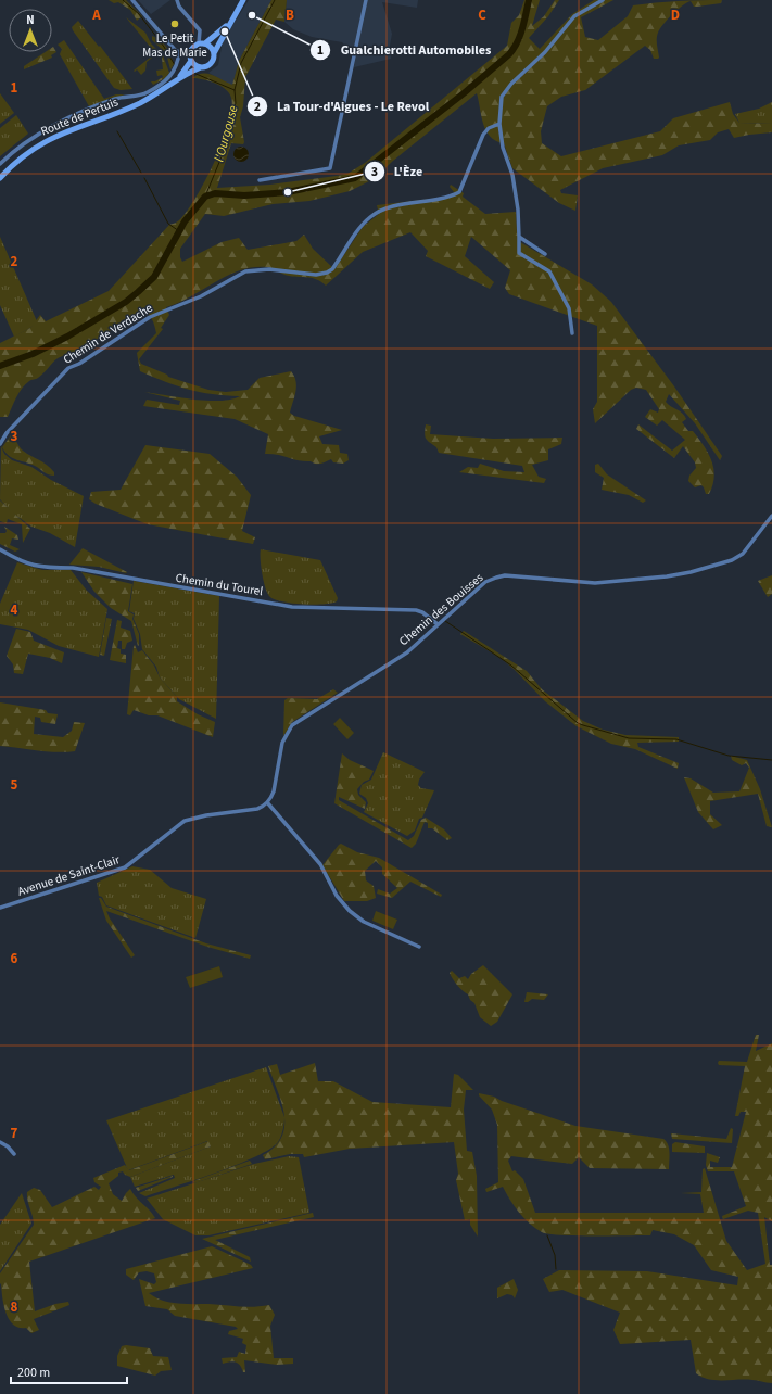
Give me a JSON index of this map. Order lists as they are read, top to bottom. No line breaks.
{"streets":{"main road":["Route de Pertuis"],"street":["Chemin de Verdache","Chemin du Tourel","Chemin des Bouisses","Avenue de Saint-Clair"]},"crossings":[["Chemin du Tourel","Chemin des Bouisses"],["Chemin des Bouisses","Avenue de Saint-Clair"]],"water":["l'Ourgouse"],"places":["Gualchierotti Automobiles","Le Petit Mas de Marie","La Tour-d'Aigues - Le Revol","L'Èze"],"scale_bar":"200 m","north":"top","grid":{"columns":["A","B","C","D"],"rows":["1","2","3","4","5","6","7","8"]}}
